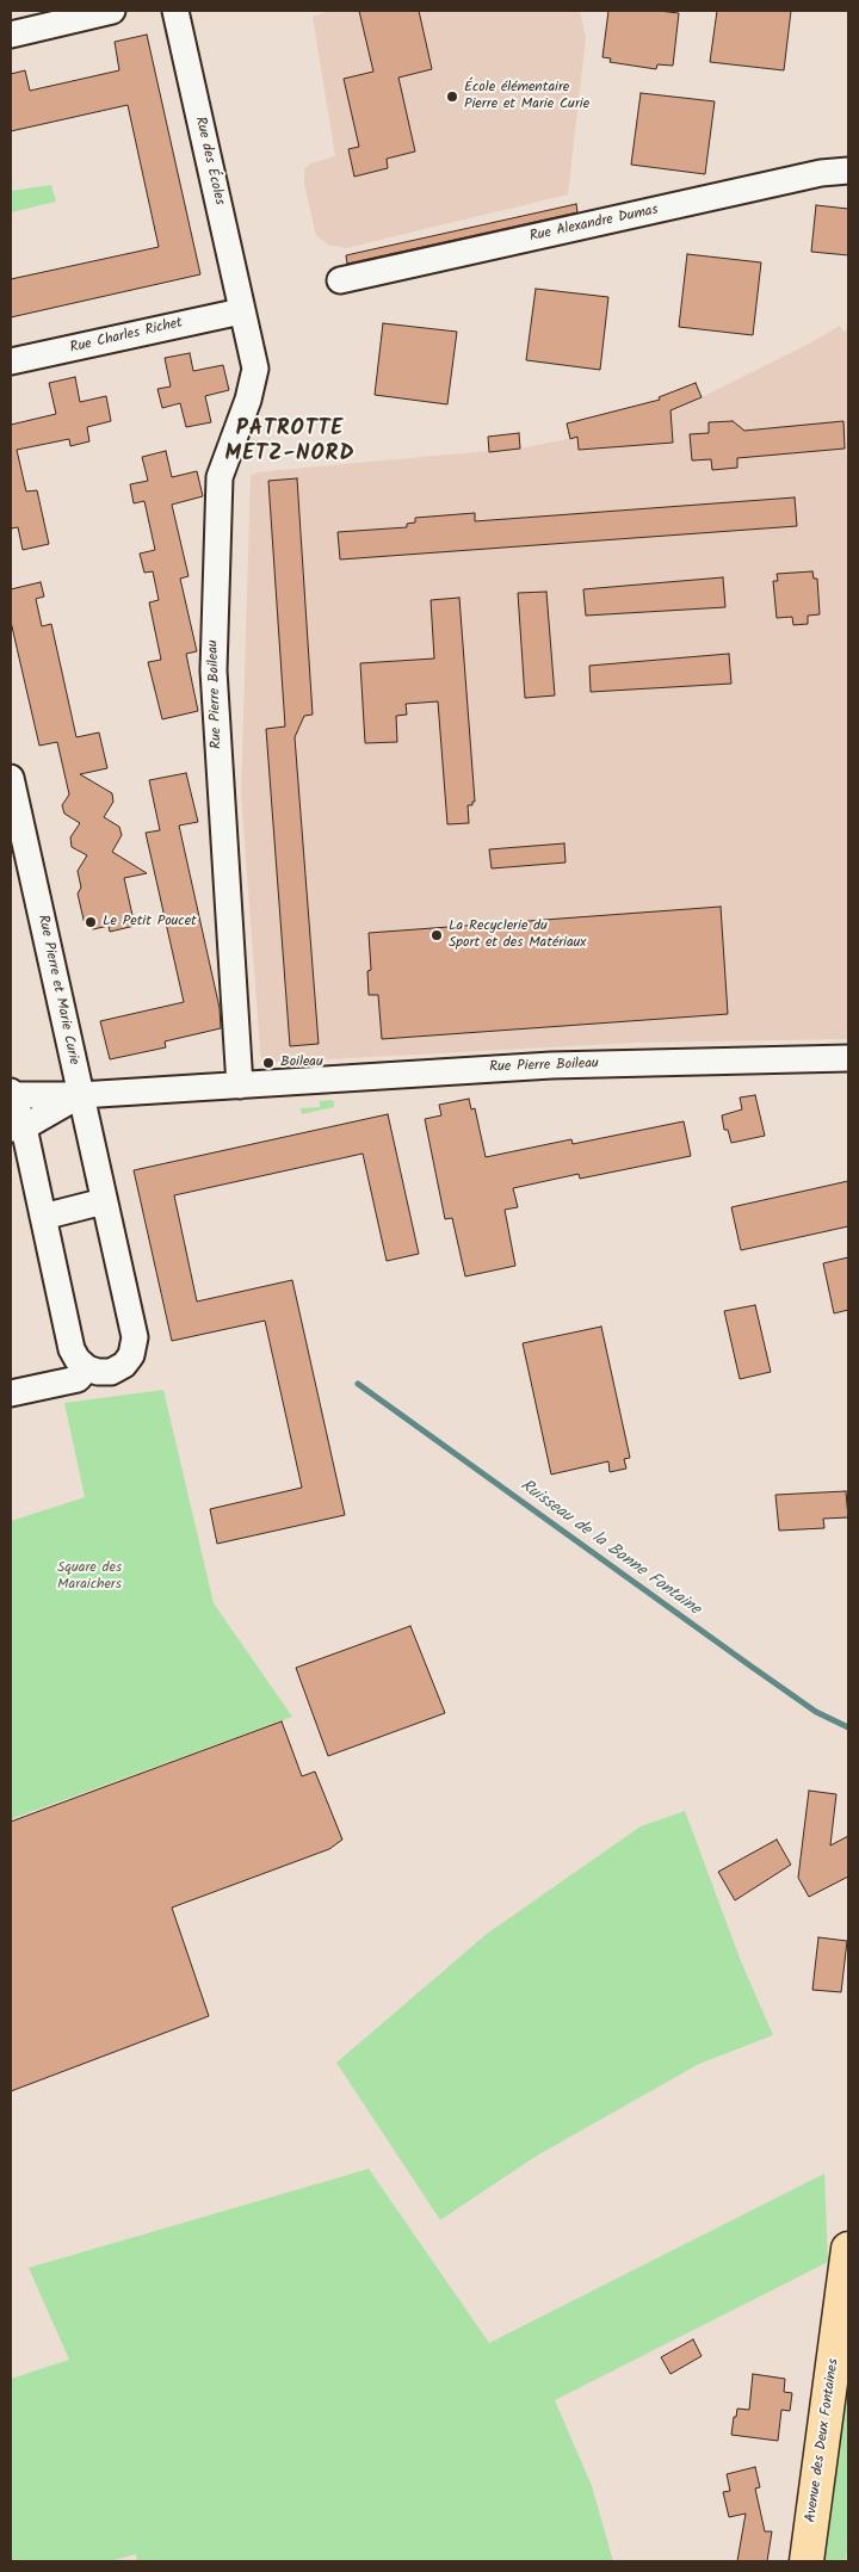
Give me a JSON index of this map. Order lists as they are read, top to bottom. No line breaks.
{"streets":{"main road":["Avenue des Deux Fontaines"],"street":["Rue des Écoles","Rue Alexandre Dumas","Rue Charles Richet","Rue Pierre Boileau","Rue Pierre et Marie Curie"]},"crossings":[["Rue des Écoles","Rue Charles Richet"],["Rue des Écoles","Rue Pierre Boileau"],["Rue Charles Richet","Rue Pierre Boileau"],["Rue Pierre Boileau","Rue Pierre et Marie Curie"]],"districts":["PATROTTE METZ-NORD"],"water":["Ruisseau de la Bonne Fontaine"],"parks":["Square des Maraichers"],"places":["École élémentaire Pierre et Marie Curie","Le Petit Poucet","La Recyclerie du Sport et des Matériaux","Boileau"]}
